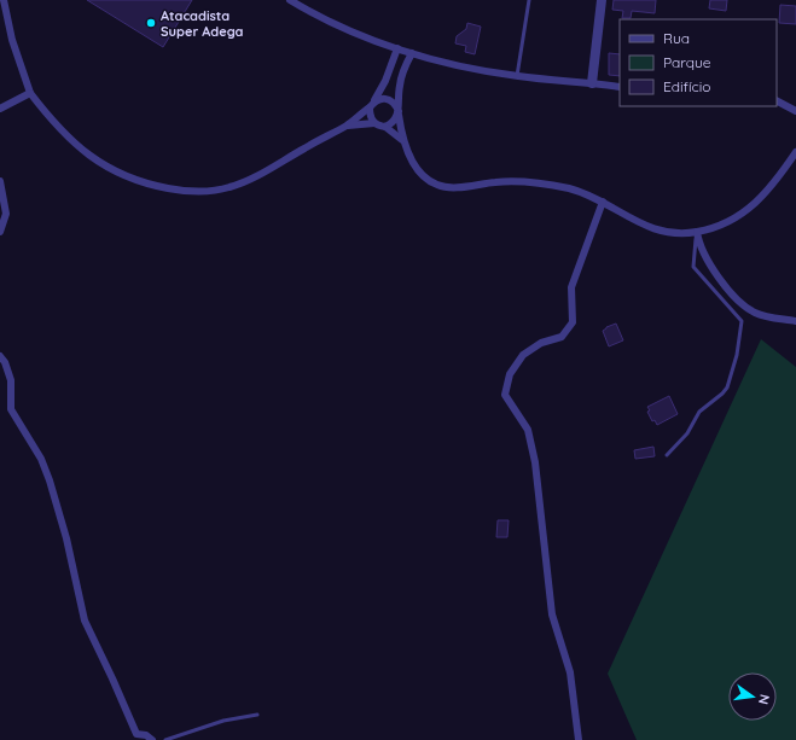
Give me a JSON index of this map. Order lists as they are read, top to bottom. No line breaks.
{"places":["Atacadista Super Adega"],"legend":["Rua","Parque","Edifício"],"north":"right"}
